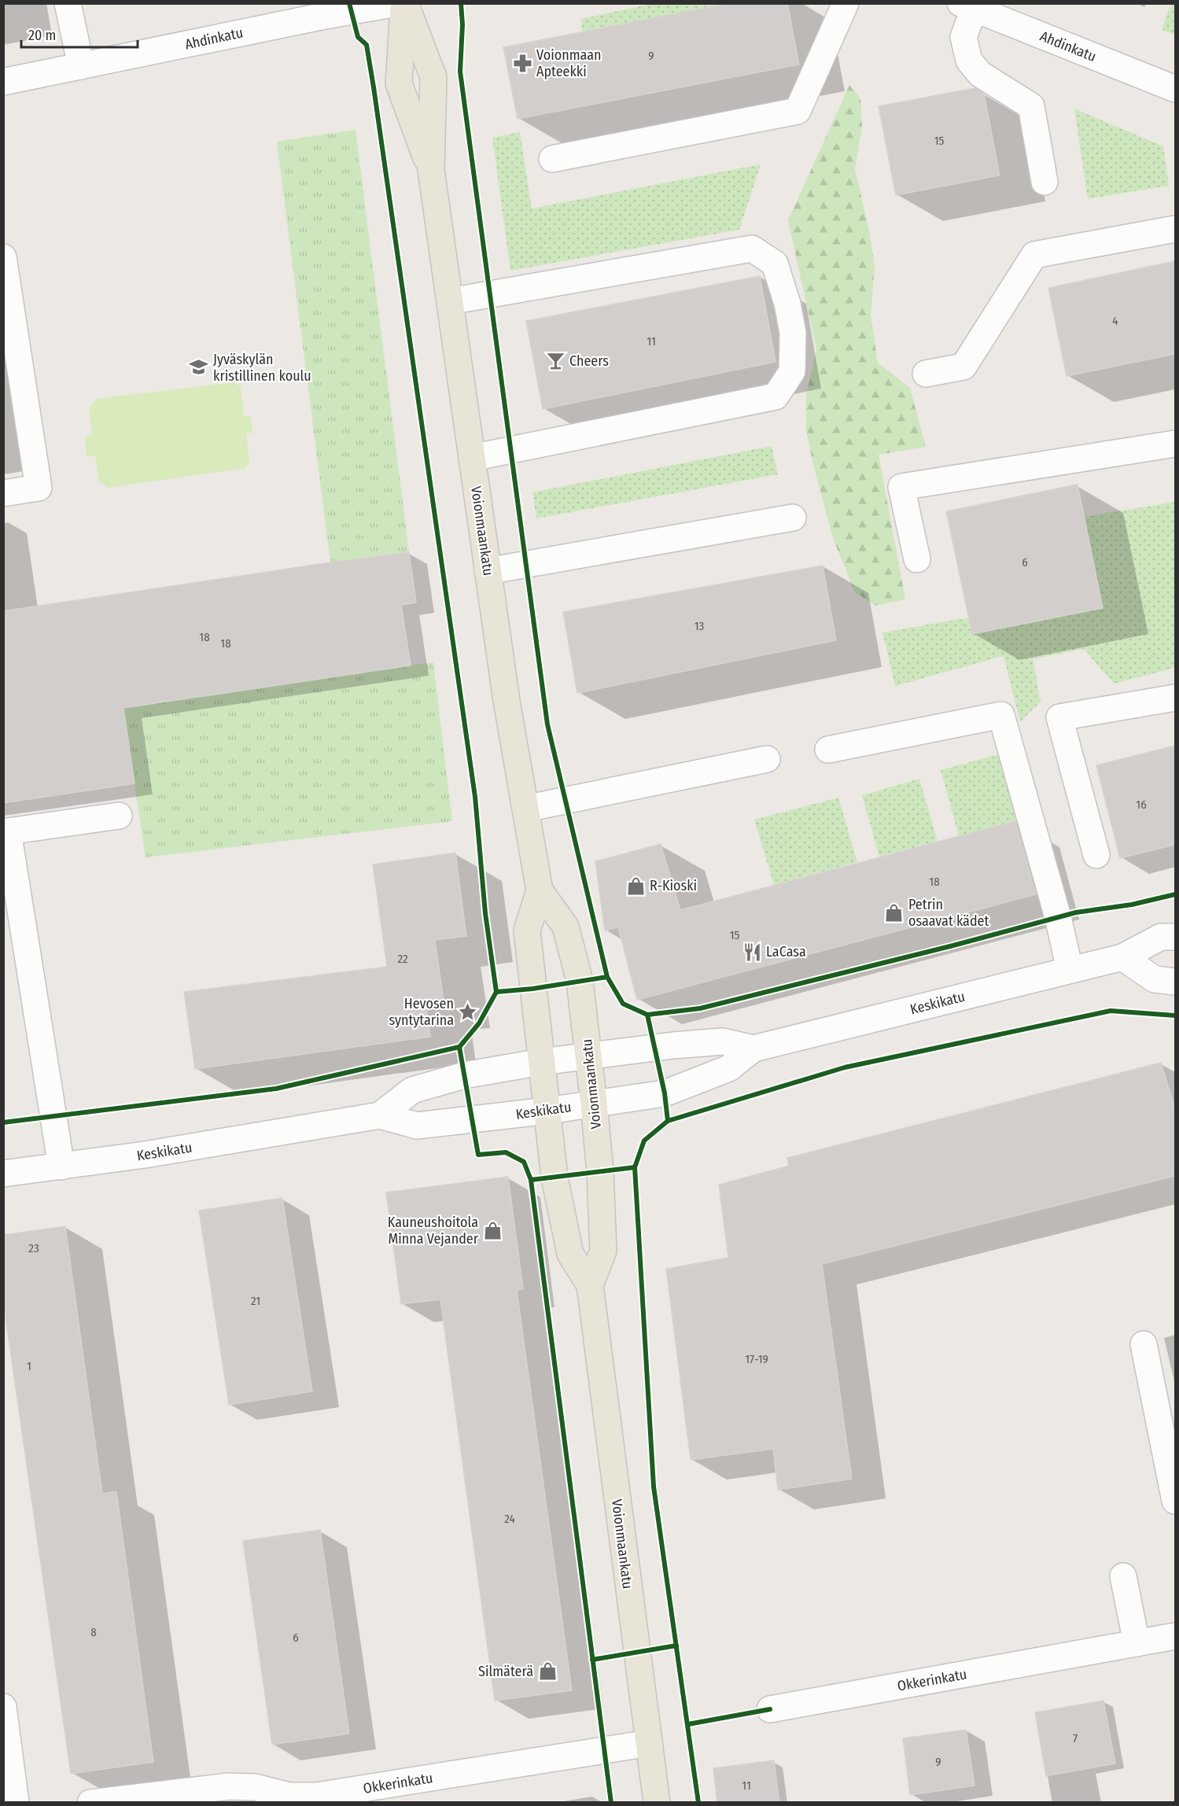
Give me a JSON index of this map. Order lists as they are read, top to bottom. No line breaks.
{"streets":{"main road":["Voionmaankatu"],"street":["Ahdinkatu","Keskikatu","Okkerinkatu"]},"crossings":[["Voionmaankatu","Keskikatu"],["Voionmaankatu","Okkerinkatu"]],"places":{"pharmacy":["Voionmaan Apteekki"],"bar":["Cheers"],"school or university":["Jyväskylän kristillinen koulu"],"shop":["R-Kioski","Petrin osaavat kädet","Kauneushoitola Minna Vejander","Silmäterä"],"restaurant":["LaCasa"],"place":["Hevosen syntytarina"]},"house_numbers":["9","15","4","11","6","13","18","18","16","18","15","22","23","21","17-19","1","24","8","6","7","9","11"],"scale_bar":"20 m"}
